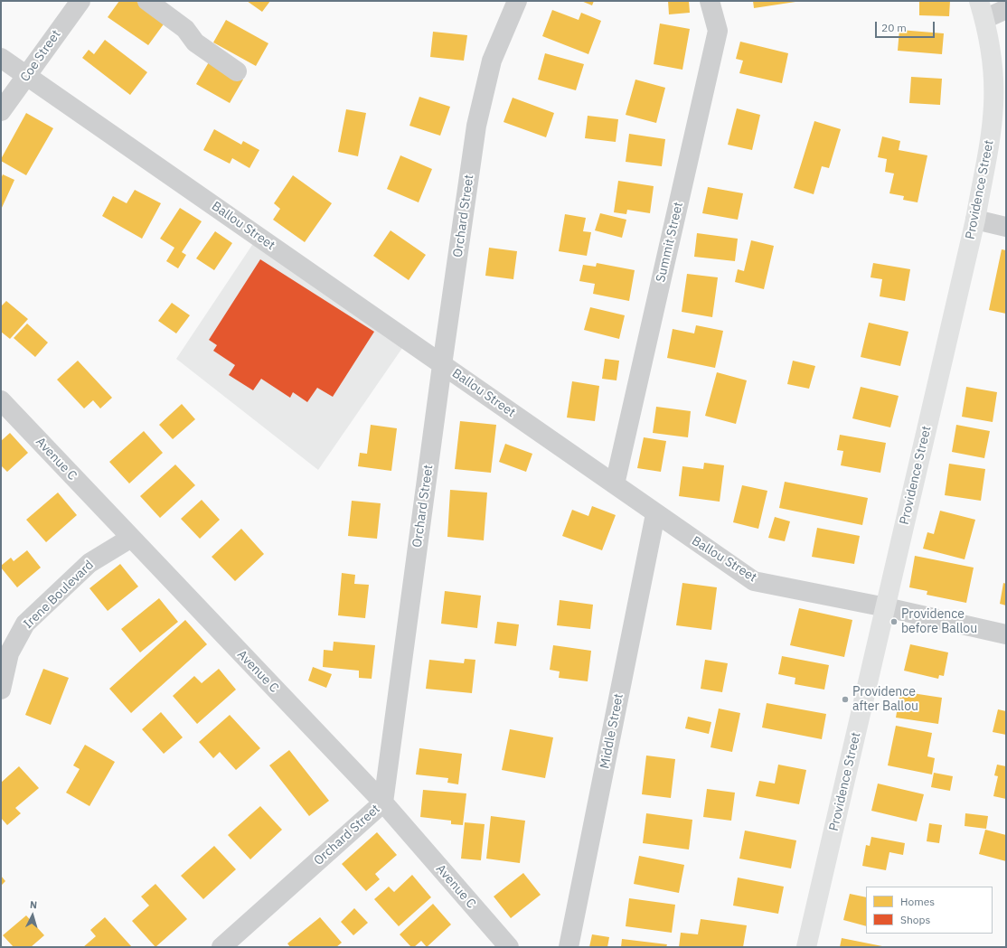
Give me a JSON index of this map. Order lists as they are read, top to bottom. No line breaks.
{"streets":{"main road":["Providence Street"],"street":["Coe Street","Orchard Street","Ballou Street","Summit Street","Avenue C","Irene Boulevard","Middle Street"]},"crossings":[["Coe Street","Ballou Street"],["Providence Street","Ballou Street"],["Orchard Street","Ballou Street"],["Orchard Street","Avenue C"],["Ballou Street","Summit Street"],["Ballou Street","Middle Street"],["Avenue C","Irene Boulevard"]],"places":["Providence before Ballou","Providence after Ballou"],"legend":["Homes","Shops"],"scale_bar":"20 m","north":"top"}
